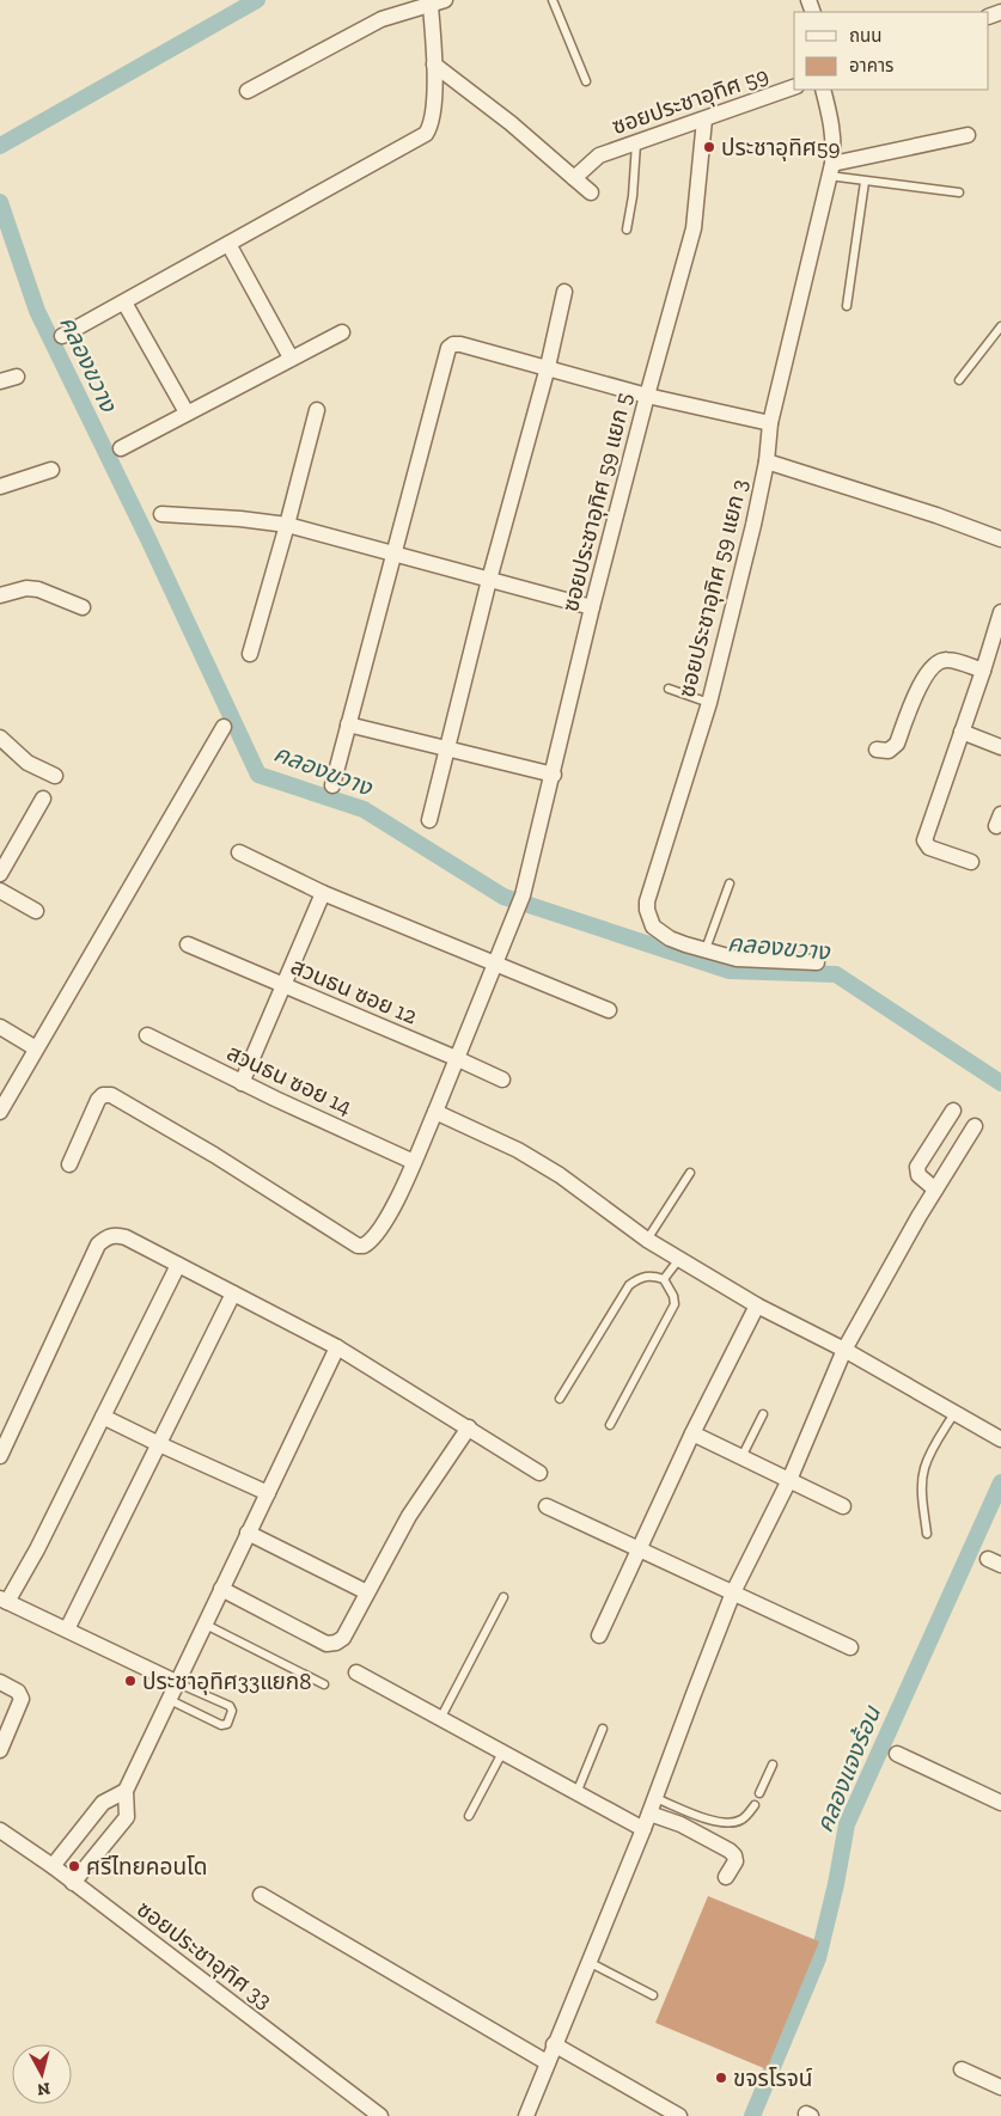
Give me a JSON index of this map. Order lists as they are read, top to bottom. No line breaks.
{"streets":{"street":["ซอยประชาอุทิศ 59","ซอยประชาอุทิศ 59 แยก 5","ซอยประชาอุทิศ 59 แยก 3","สวนธน ซอย 12","สวนธน ซอย 14","ซอยประชาอุทิศ 33"]},"crossings":[["ซอยประชาอุทิศ 59","ซอยประชาอุทิศ 59 แยก 5"],["ซอยประชาอุทิศ 59 แยก 5","สวนธน ซอย 12"],["ซอยประชาอุทิศ 59 แยก 5","สวนธน ซอย 14"]],"water":["คลองขวาง","คลองแจงร้อน"],"places":["ประชาอุทิศ59","ประชาอุทิศ33แยก8","ศรีไทยคอนโด","ขจรโรจน์"],"legend":["ถนน","อาคาร"],"north":"bottom"}
